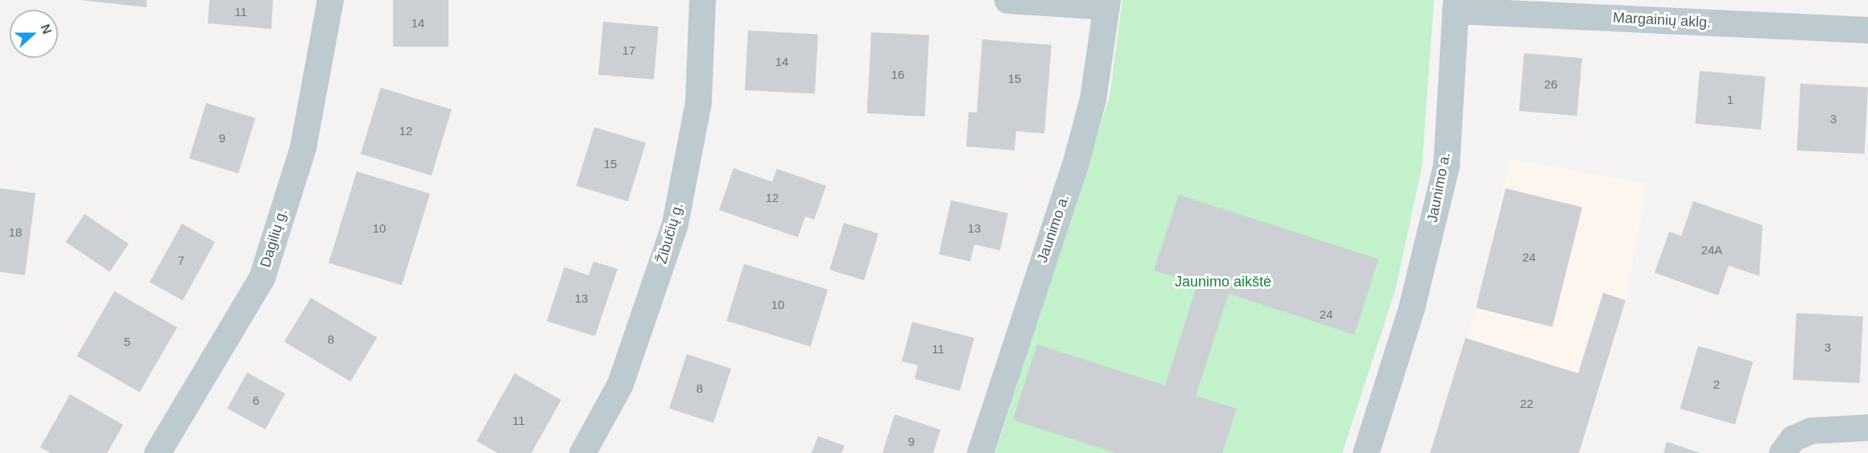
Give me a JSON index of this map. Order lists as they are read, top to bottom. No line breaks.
{"streets":{"street":["Margainių aklg.","Jaunimo a.","Žibučių g.","Dagilių g."]},"crossings":[["Margainių aklg.","Jaunimo a."]],"parks":["Jaunimo aikštė"],"house_numbers":["11","14","17","14","16","15","26","1","3","12","9","15","12","10","13","18","24A","24","7","13","10","24","8","5","3","11","2","8","6","22","11","9"],"north":"right"}
